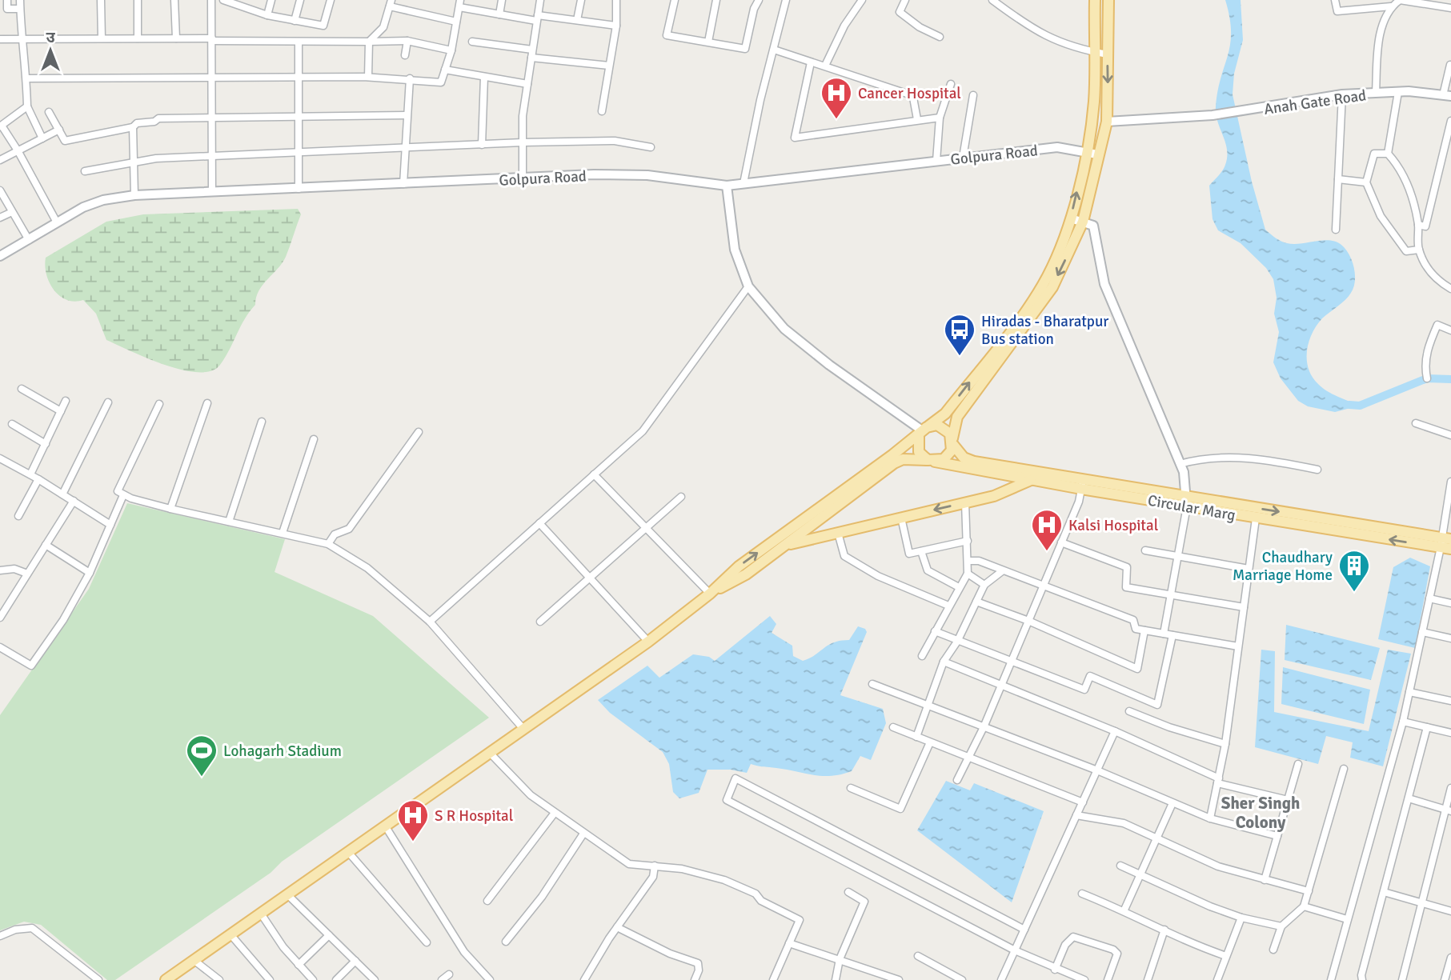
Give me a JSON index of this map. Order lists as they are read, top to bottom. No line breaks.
{"streets":{"main road":["Circular Marg"],"street":["Anah Gate Road","Golpura Road"]},"districts":["Sher Singh Colony"],"places":{"hospital":["Cancer Hospital","Kalsi Hospital","S R Hospital"],"bus stop":["Hiradas - Bharatpur Bus station"],"building":["Chaudhary Marriage Home"],"sports":["Lohagarh Stadium"]},"north":"top"}
